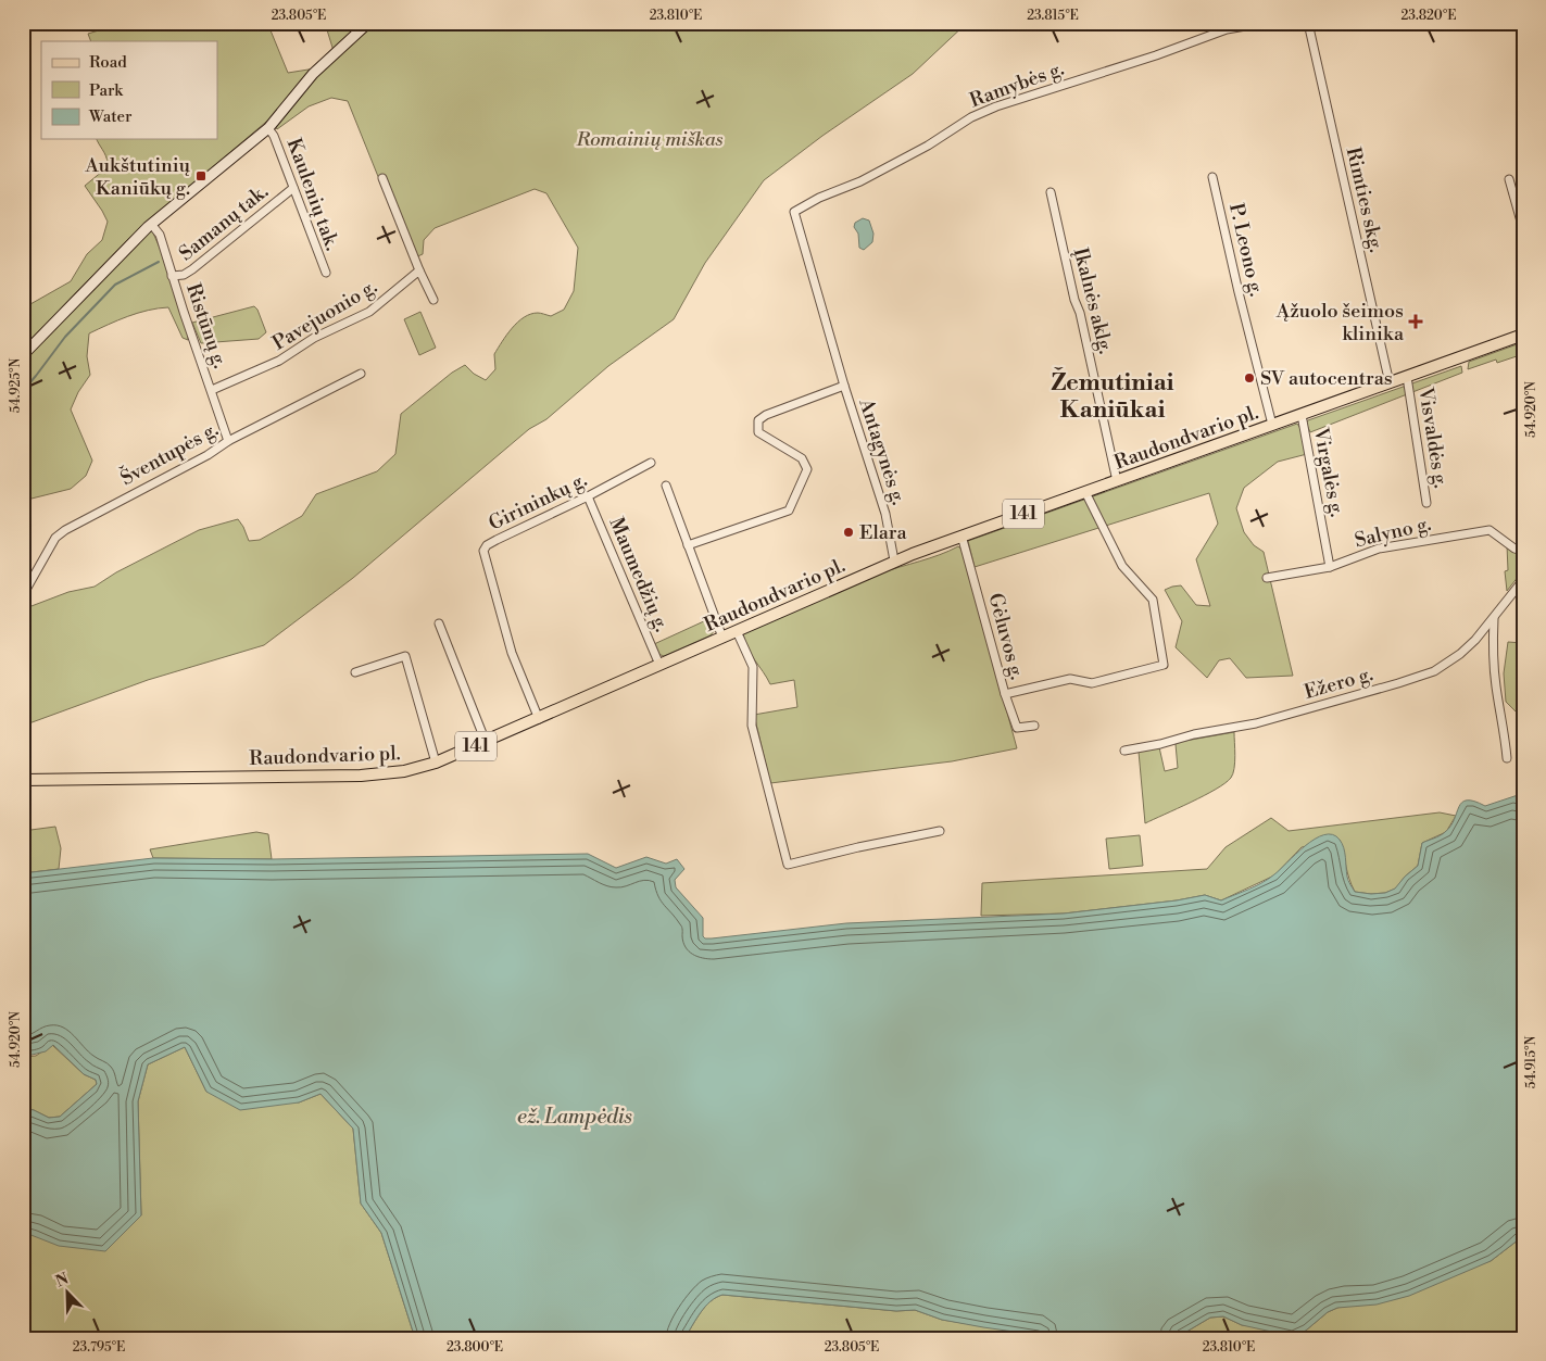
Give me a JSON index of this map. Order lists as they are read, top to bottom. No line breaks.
{"streets":{"main road":["Raudondvario pl.","141"],"street":["Ramybės g.","Kaulenių tak.","Rimties skg.","Samanų tak.","P. Leono g.","Įkalnės aklg.","Pavejuonio g.","Ristūnų g.","Visvaldės g.","Antagynės g.","Šventupės g.","Virgalės g.","Girininkų g.","Salyno g.","Maumedžių g.","Gėluvos g.","Ežero g."]},"crossings":[["Ramybės g.","Antagynės g."],["Kaulenių tak.","Samanų tak."],["Rimties skg.","Raudondvario pl."],["Samanų tak.","Ristūnų g."],["P. Leono g.","Raudondvario pl."],["Įkalnės aklg.","Raudondvario pl."],["Pavejuonio g.","Ristūnų g."],["Ristūnų g.","Šventupės g."],["Raudondvario pl.","Visvaldės g."],["Raudondvario pl.","Antagynės g."],["Raudondvario pl.","Virgalės g."],["Raudondvario pl.","Girininkų g."],["Raudondvario pl.","Maumedžių g."],["Raudondvario pl.","Gėluvos g."],["Virgalės g.","Salyno g."],["Girininkų g.","Maumedžių g."]],"districts":["Žemutiniai Kaniūkai"],"water":["ež. Lampėdis"],"parks":["Romainių miškas"],"places":{"transit":["Aukštutinių Kaniūkų g."],"health":["Ąžuolo šeimos klinika"],"other":["SV autocentras","Elara"]},"legend":["Road","Park","Water"],"north":"top left","coordinates":["23.805°E","23.810°E","23.815°E","23.820°E","54.925°N","54.920°N","54.915°N","23.795°E","23.800°E"]}
